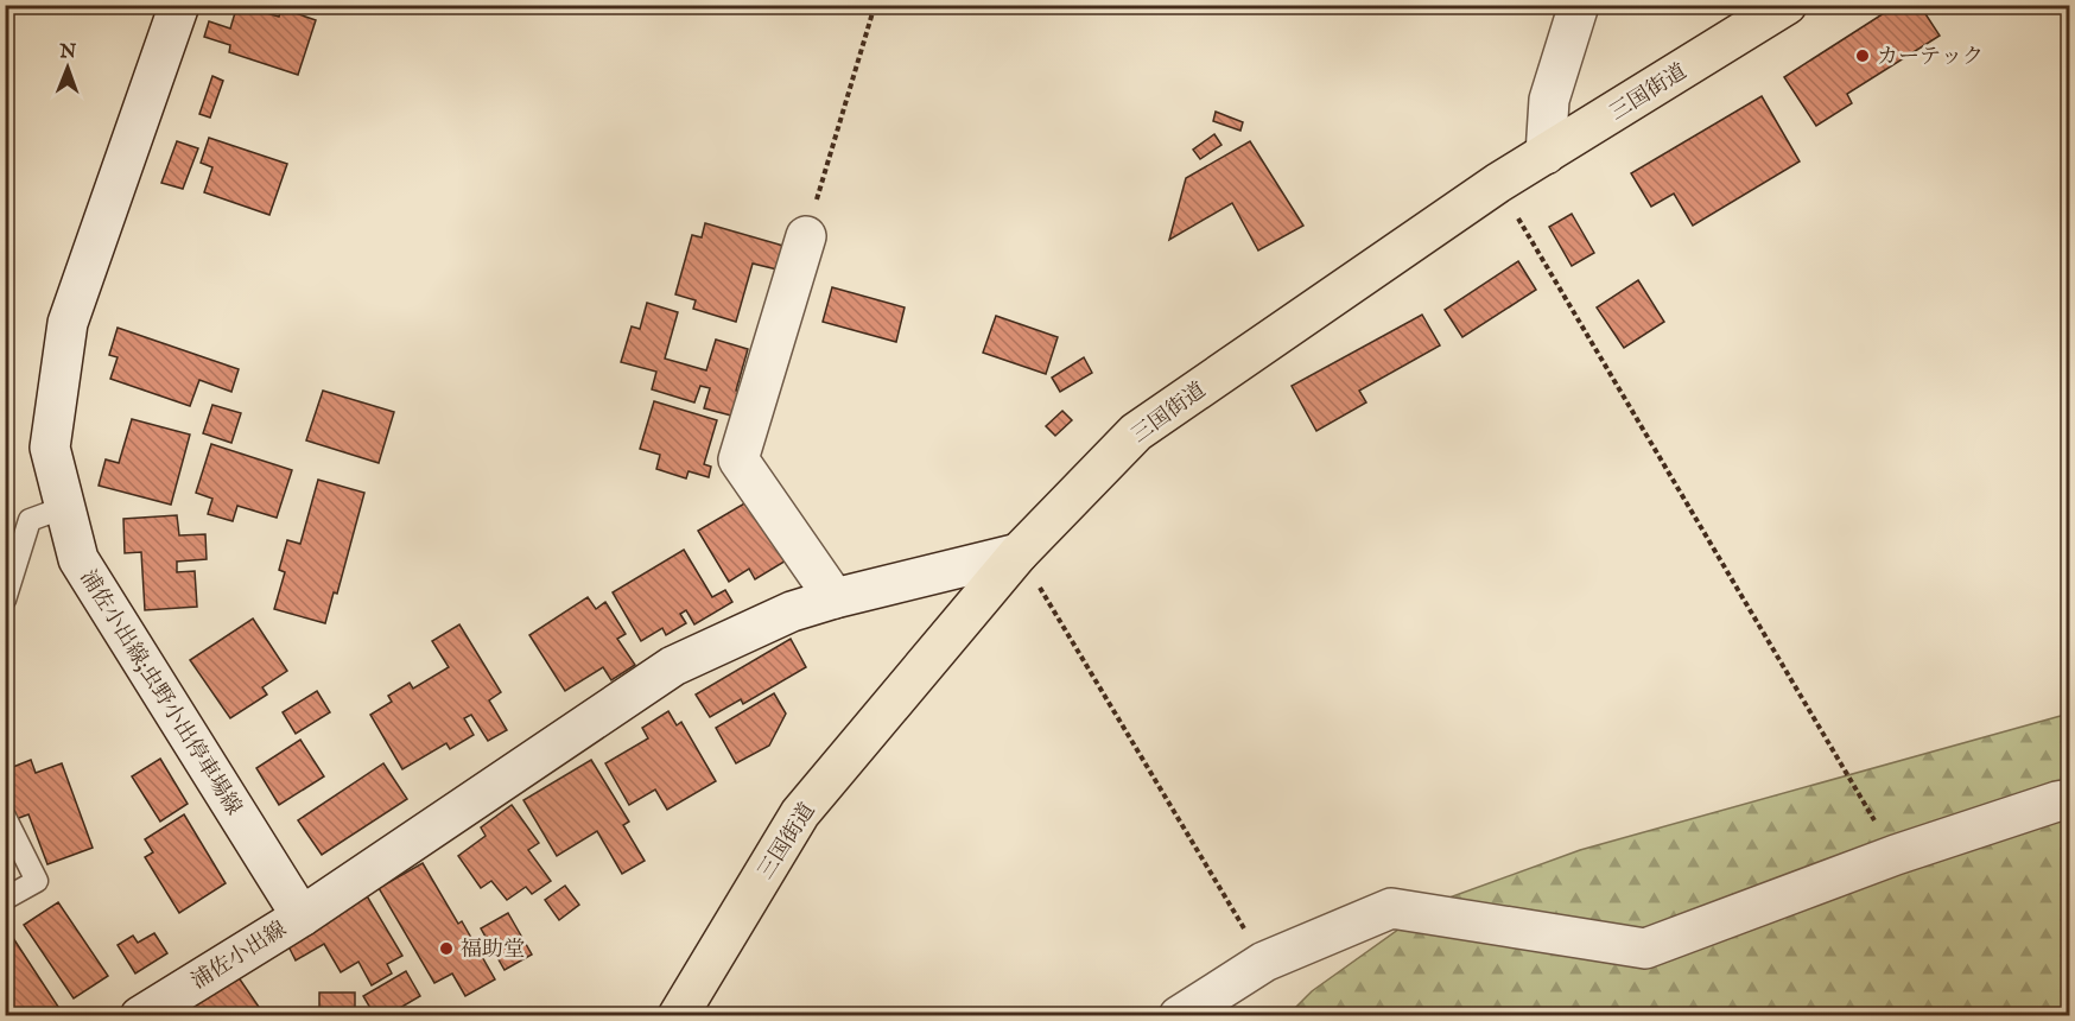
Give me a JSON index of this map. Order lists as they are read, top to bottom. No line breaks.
{"streets":{"highway":["三国街道"],"street":["浦佐小出線;虫野小出停車場線","浦佐小出線"]},"crossings":[["三国街道","浦佐小出線"],["浦佐小出線;虫野小出停車場線","浦佐小出線"]],"places":["カーテック","福助堂"],"north":"top"}
